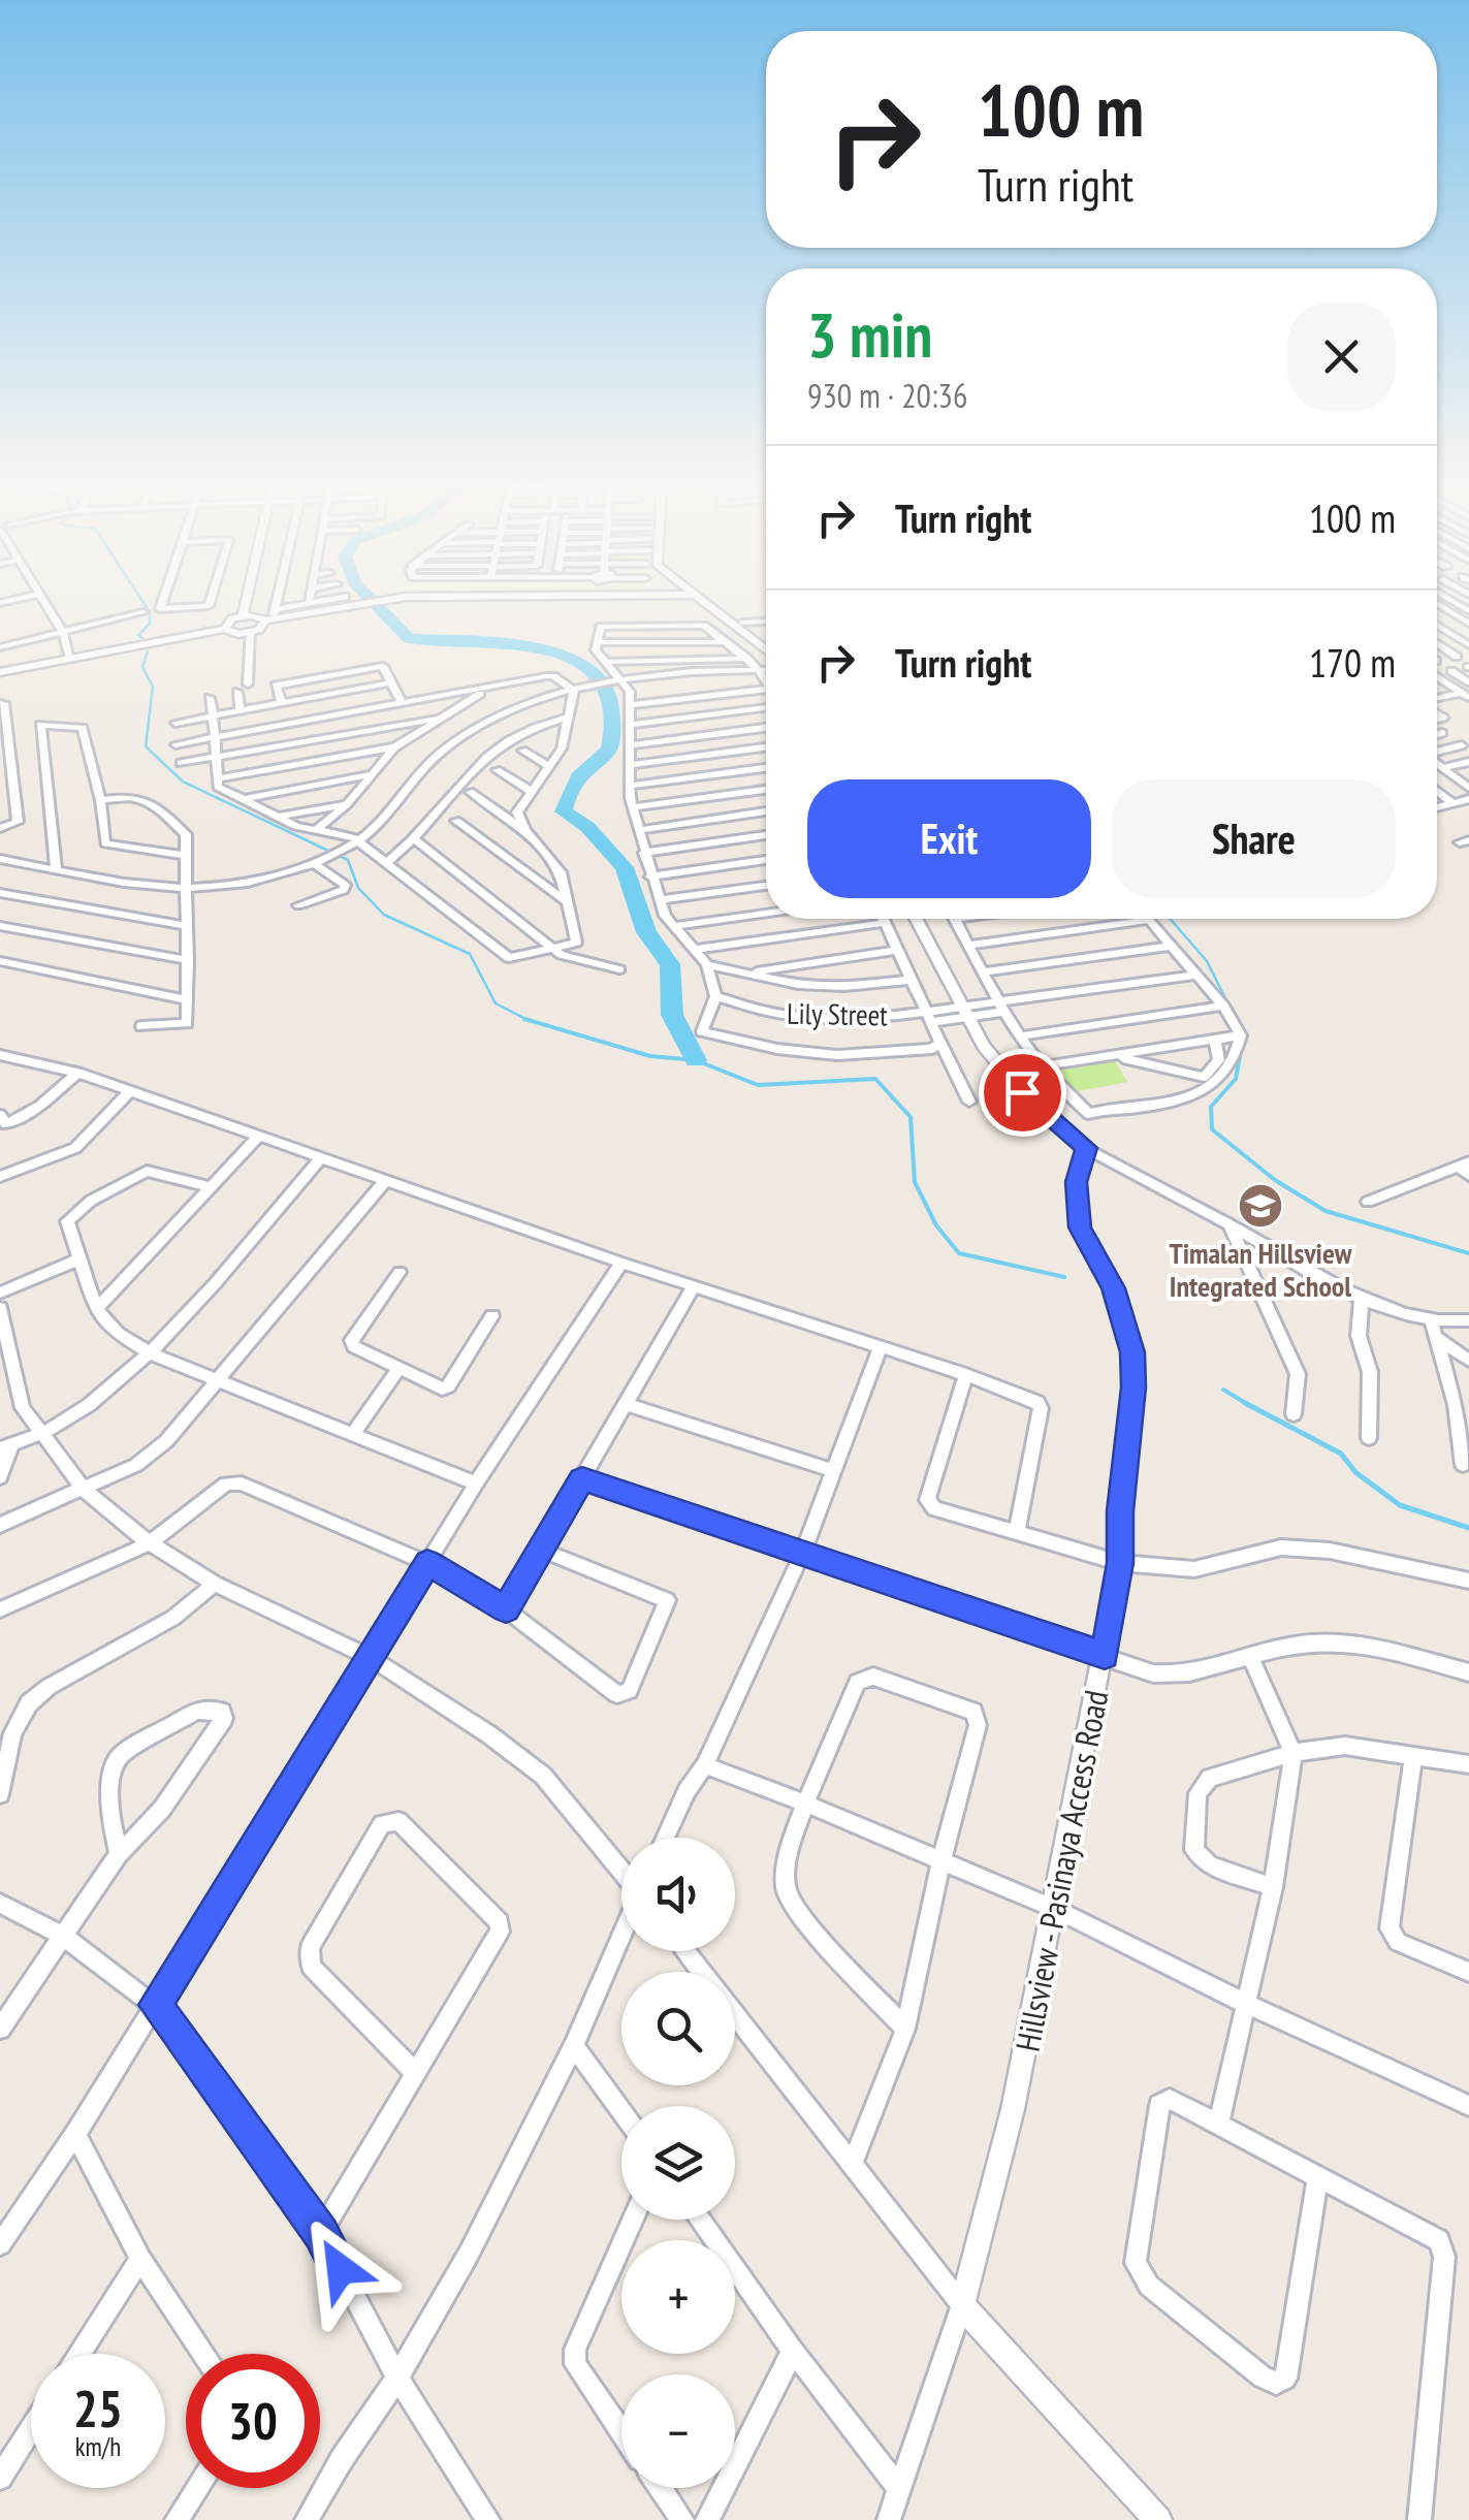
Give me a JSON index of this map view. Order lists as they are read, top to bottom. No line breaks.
{"streets":{"street":["Lily Street","Hillsview - Pasinaya Access Road"]},"places":{"school or university":["Timalan Hillsview Integrated School"]},"page":{"turn":["100 m","Turn right"],"heading":["3 min","930 m · 20:36"],"list":[{"name":"Turn right","value":"100 m"},{"name":"Turn right","value":"170 m"}],"buttons":["Exit","Share"],"map_buttons":["+","−"],"speed":"25 km/h","limit":"30"}}
